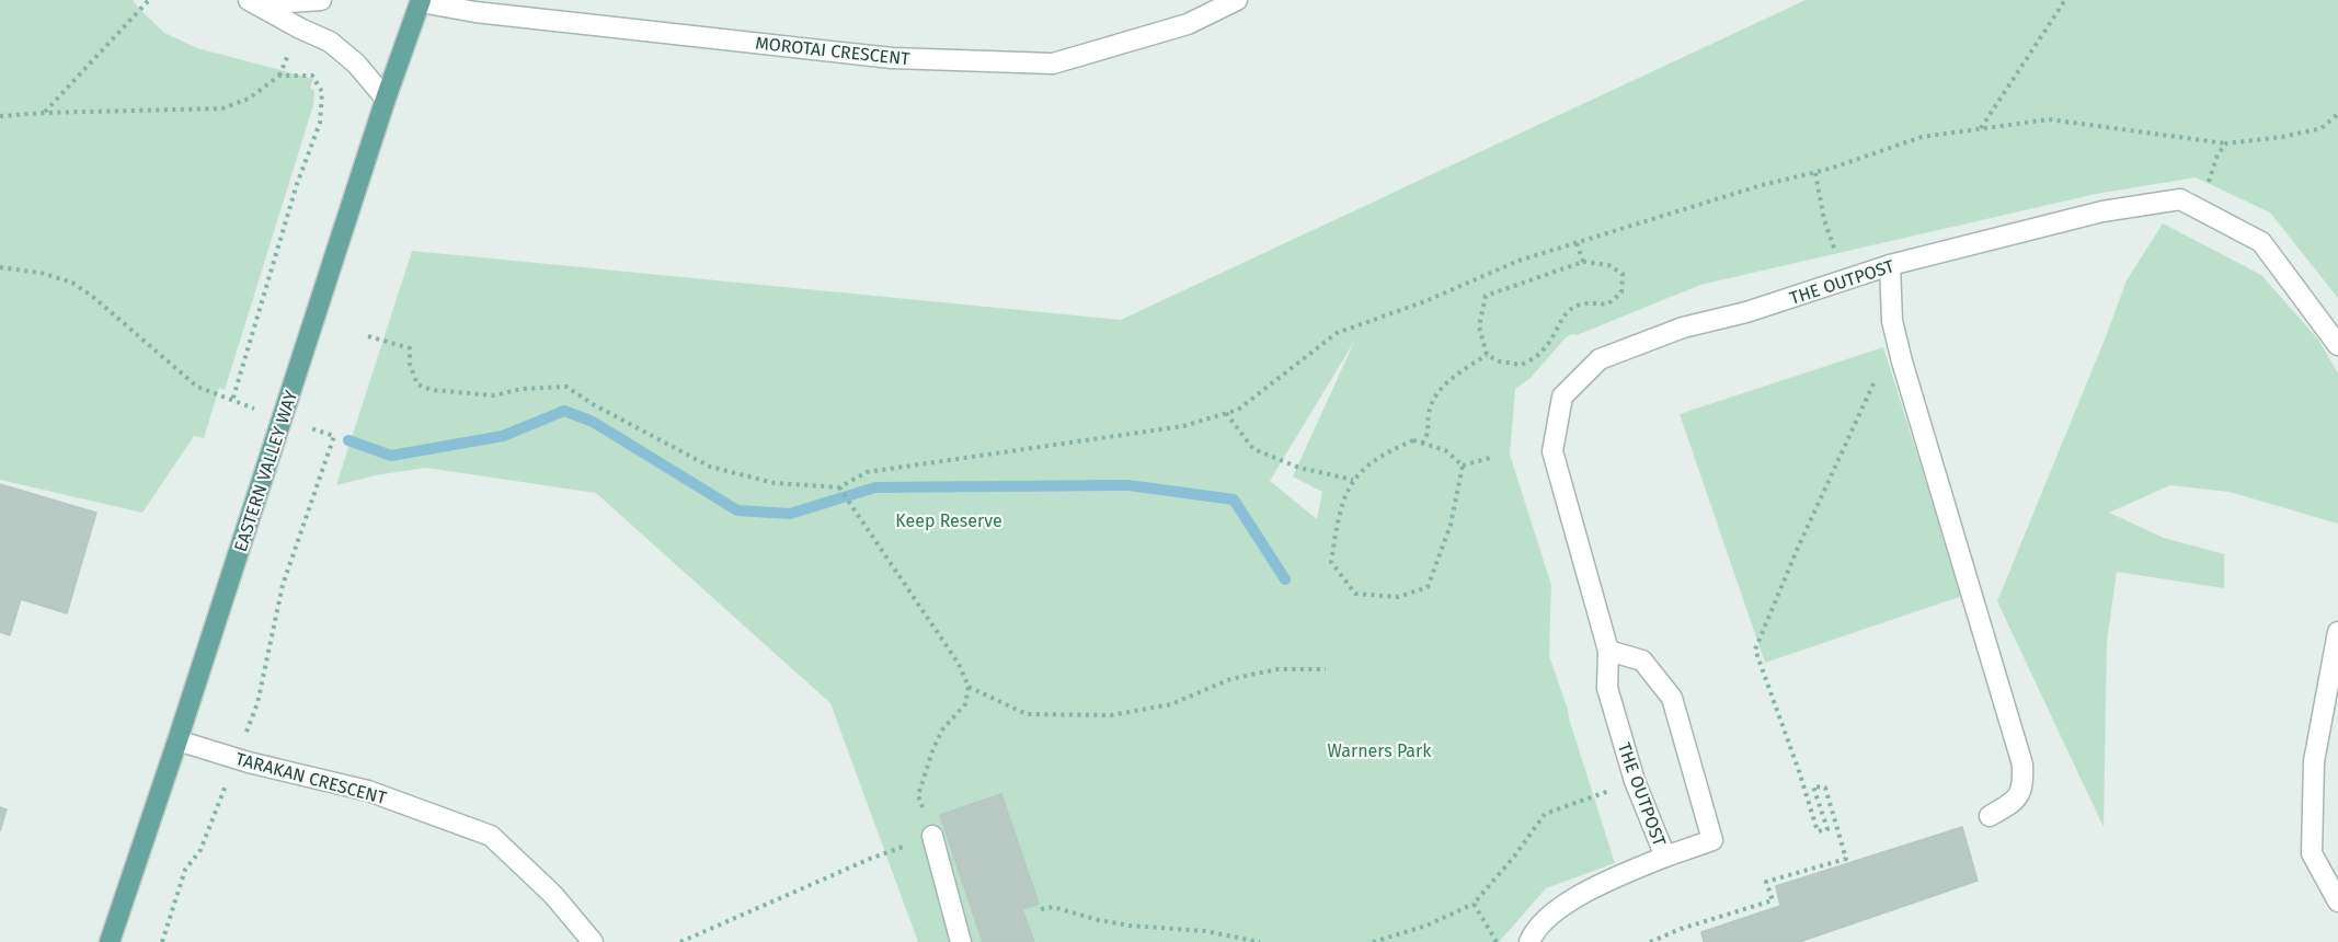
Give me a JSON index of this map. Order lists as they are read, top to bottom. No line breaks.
{"streets":{"main road":["EASTERN VALLEY WAY"],"street":["MOROTAI CRESCENT","THE OUTPOST","TARAKAN CRESCENT"]},"crossings":[["MOROTAI CRESCENT","EASTERN VALLEY WAY"],["EASTERN VALLEY WAY","TARAKAN CRESCENT"]],"parks":["Keep Reserve","Warners Park"]}
